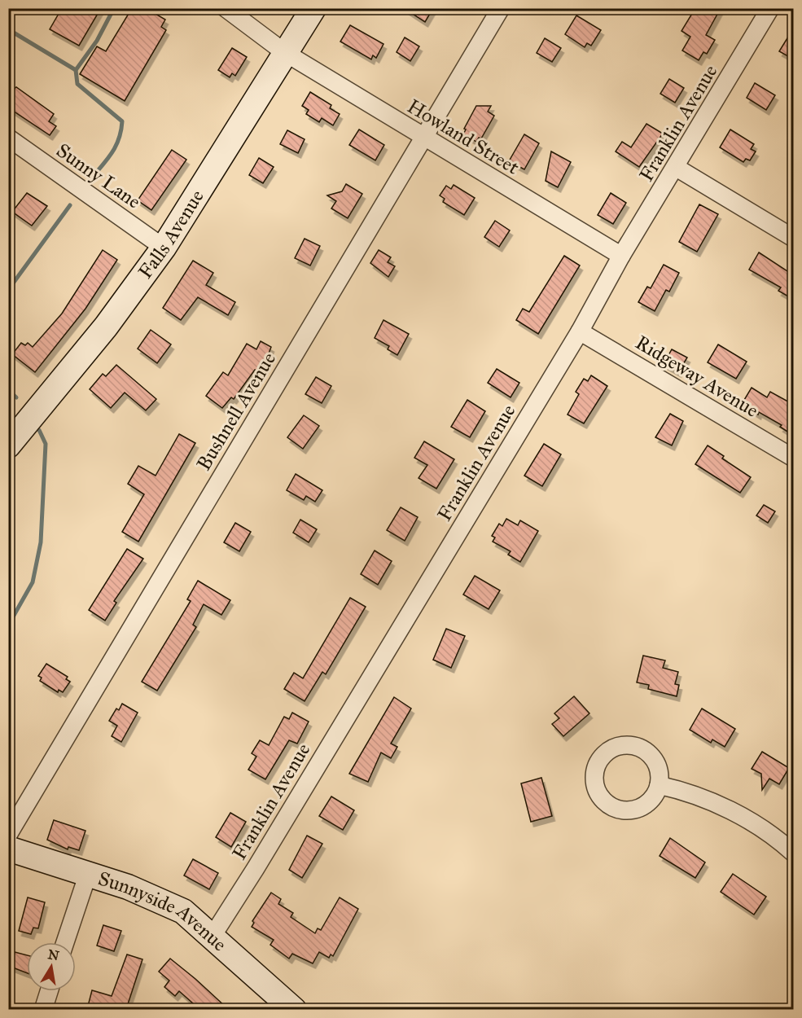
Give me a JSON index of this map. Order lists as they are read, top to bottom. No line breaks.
{"streets":{"main road":["Falls Avenue","Sunnyside Avenue"],"street":["Franklin Avenue","Howland Street","Sunny Lane","Ridgeway Avenue","Bushnell Avenue"]},"crossings":[["Franklin Avenue","Howland Street"],["Franklin Avenue","Ridgeway Avenue"],["Franklin Avenue","Sunnyside Avenue"],["Howland Street","Falls Avenue"],["Howland Street","Bushnell Avenue"],["Sunny Lane","Falls Avenue"]],"north":"top"}
